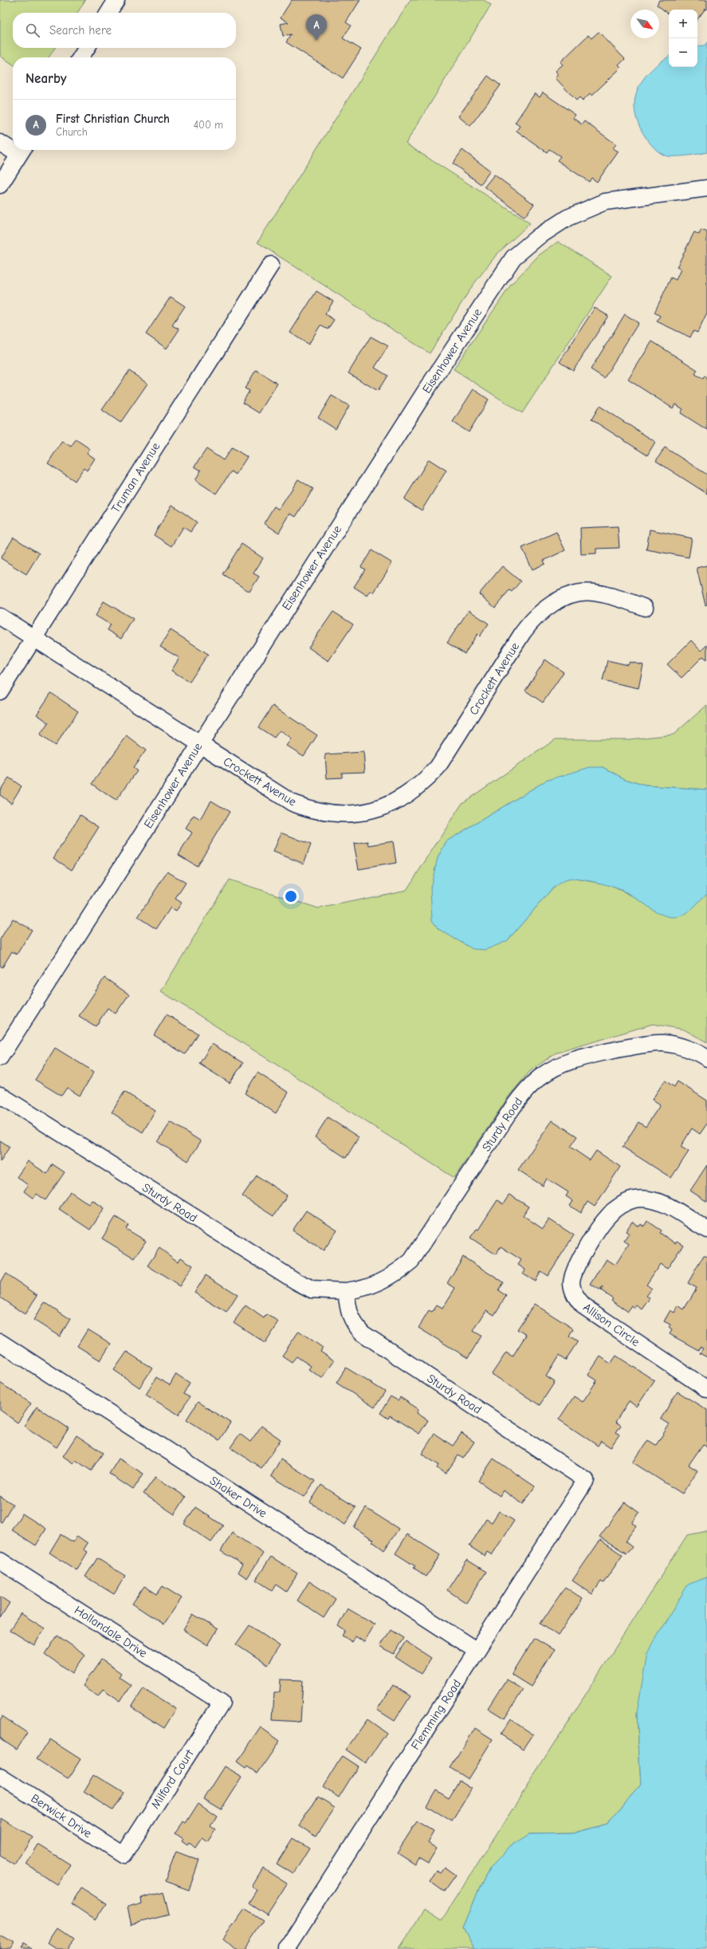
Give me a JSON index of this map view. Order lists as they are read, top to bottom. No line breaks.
{"streets":{"street":["Eisenhower Avenue","Truman Avenue","Crockett Avenue","Sturdy Road","Allison Circle","Shaker Drive","Hollandale Drive","Flemming Road","Milford Court","Berwick Drive"]},"crossings":[["Eisenhower Avenue","Crockett Avenue"],["Truman Avenue","Crockett Avenue"],["Sturdy Road","Flemming Road"],["Shaker Drive","Flemming Road"],["Hollandale Drive","Milford Court"],["Milford Court","Berwick Drive"]],"north":"bottom right","page":{"map_buttons":["+","−"],"search":"Search here","pins":"A","heading":"Nearby","list":[{"mark":"A","name":"First Christian Church","note":"Church","value":"400 m"}]}}
